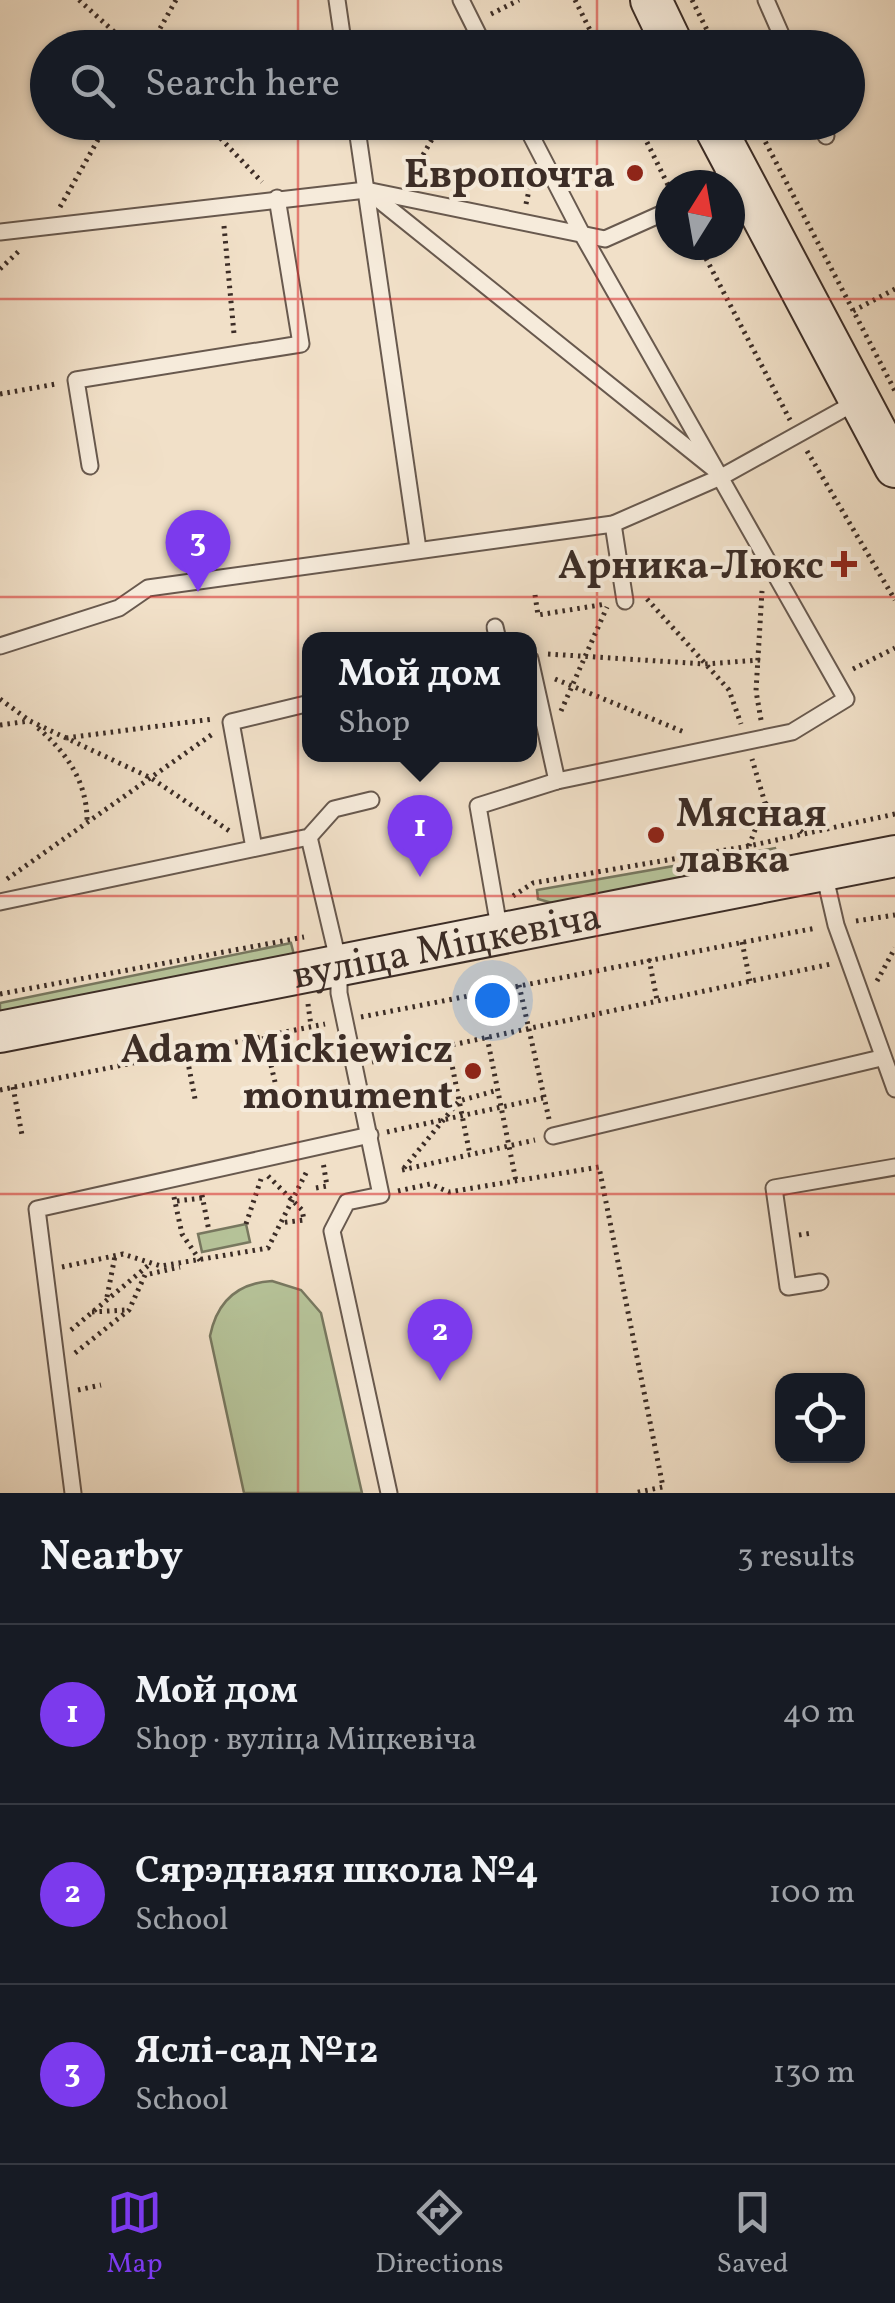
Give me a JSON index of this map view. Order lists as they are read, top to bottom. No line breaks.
{"streets":{"main road":["вуліца Міцкевіча"]},"places":{"other":["Европочта","Мясная лавка","Adam Mickiewicz monument"],"health":["Арника-Люкс"]},"north":"top","page":{"search":"Search here","pins":["3","1","2"],"popup":["Мой дом","Shop"],"heading":["Nearby","3 results"],"list":[{"mark":"1","name":"Мой дом","note":"Shop · вуліца Міцкевіча","value":"40 m"},{"mark":"2","name":"Сярэднаяя школа №4","note":"School","value":"100 m"},{"mark":"3","name":"Яслі-сад №12","note":"School","value":"130 m"}],"nav":["Map","Directions","Saved"]}}
